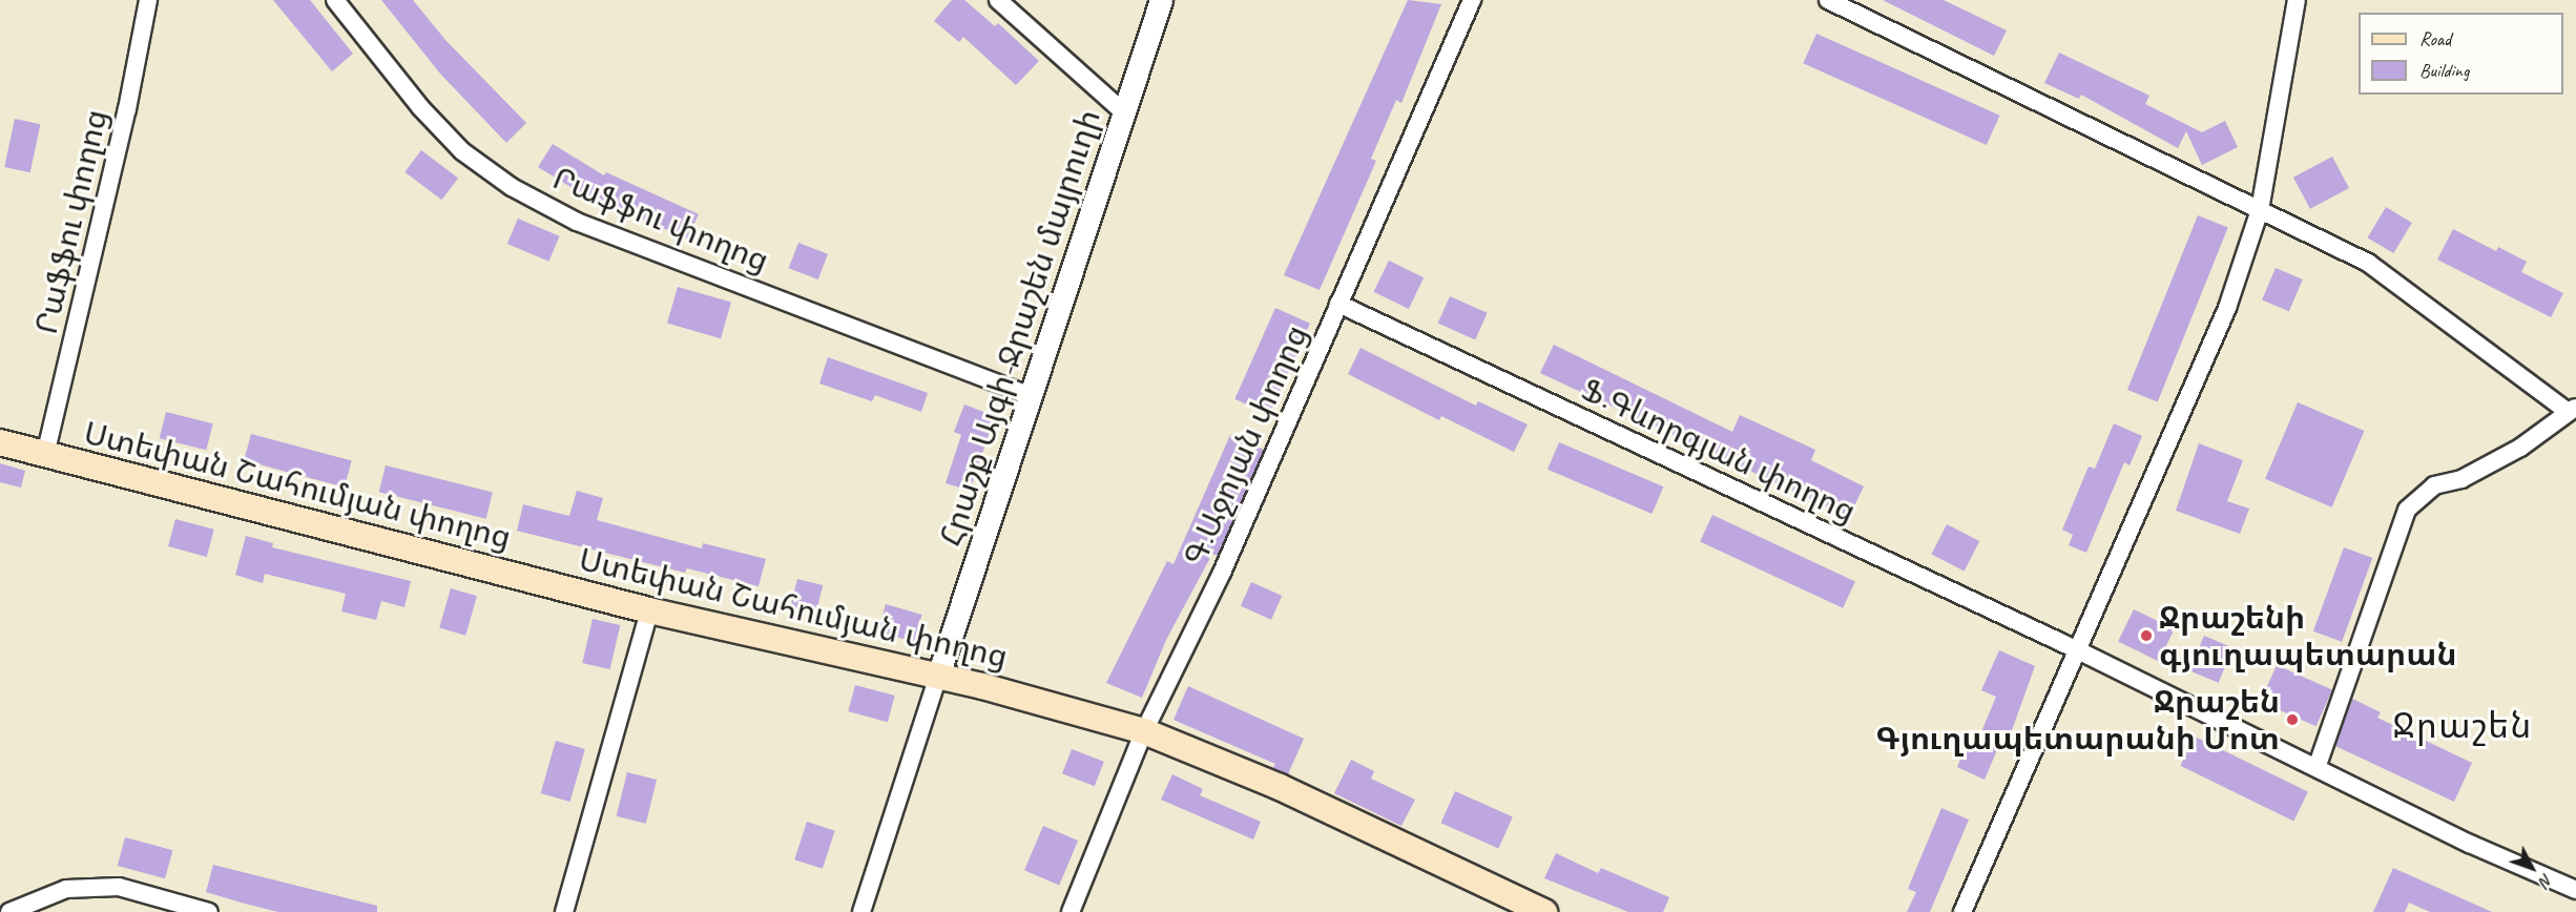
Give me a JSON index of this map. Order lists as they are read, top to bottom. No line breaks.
{"streets":{"main road":["Ստեփան Շահումյան փողոց"],"street":["Րաֆֆու փողոց","Հրաշք Այգի-Ջրաշեն մայրուղի","Գ.Աջոյան փողոց","Ֆ.Գևորգյան փողոց"]},"crossings":[["Րաֆֆու փողոց","Հրաշք Այգի-Ջրաշեն մայրուղի"],["Րաֆֆու փողոց","Ստեփան Շահումյան փողոց"],["Հրաշք Այգի-Ջրաշեն մայրուղի","Ստեփան Շահումյան փողոց"],["Գ.Աջոյան փողոց","Ֆ.Գևորգյան փողոց"],["Գ.Աջոյան փողոց","Ստեփան Շահումյան փողոց"]],"districts":["Ջրաշեն"],"places":["Ջրաշենի գյուղապետարան","Ջրաշեն Գյուղապետարանի Մոտ"],"legend":["Road","Building"],"north":"bottom right"}
